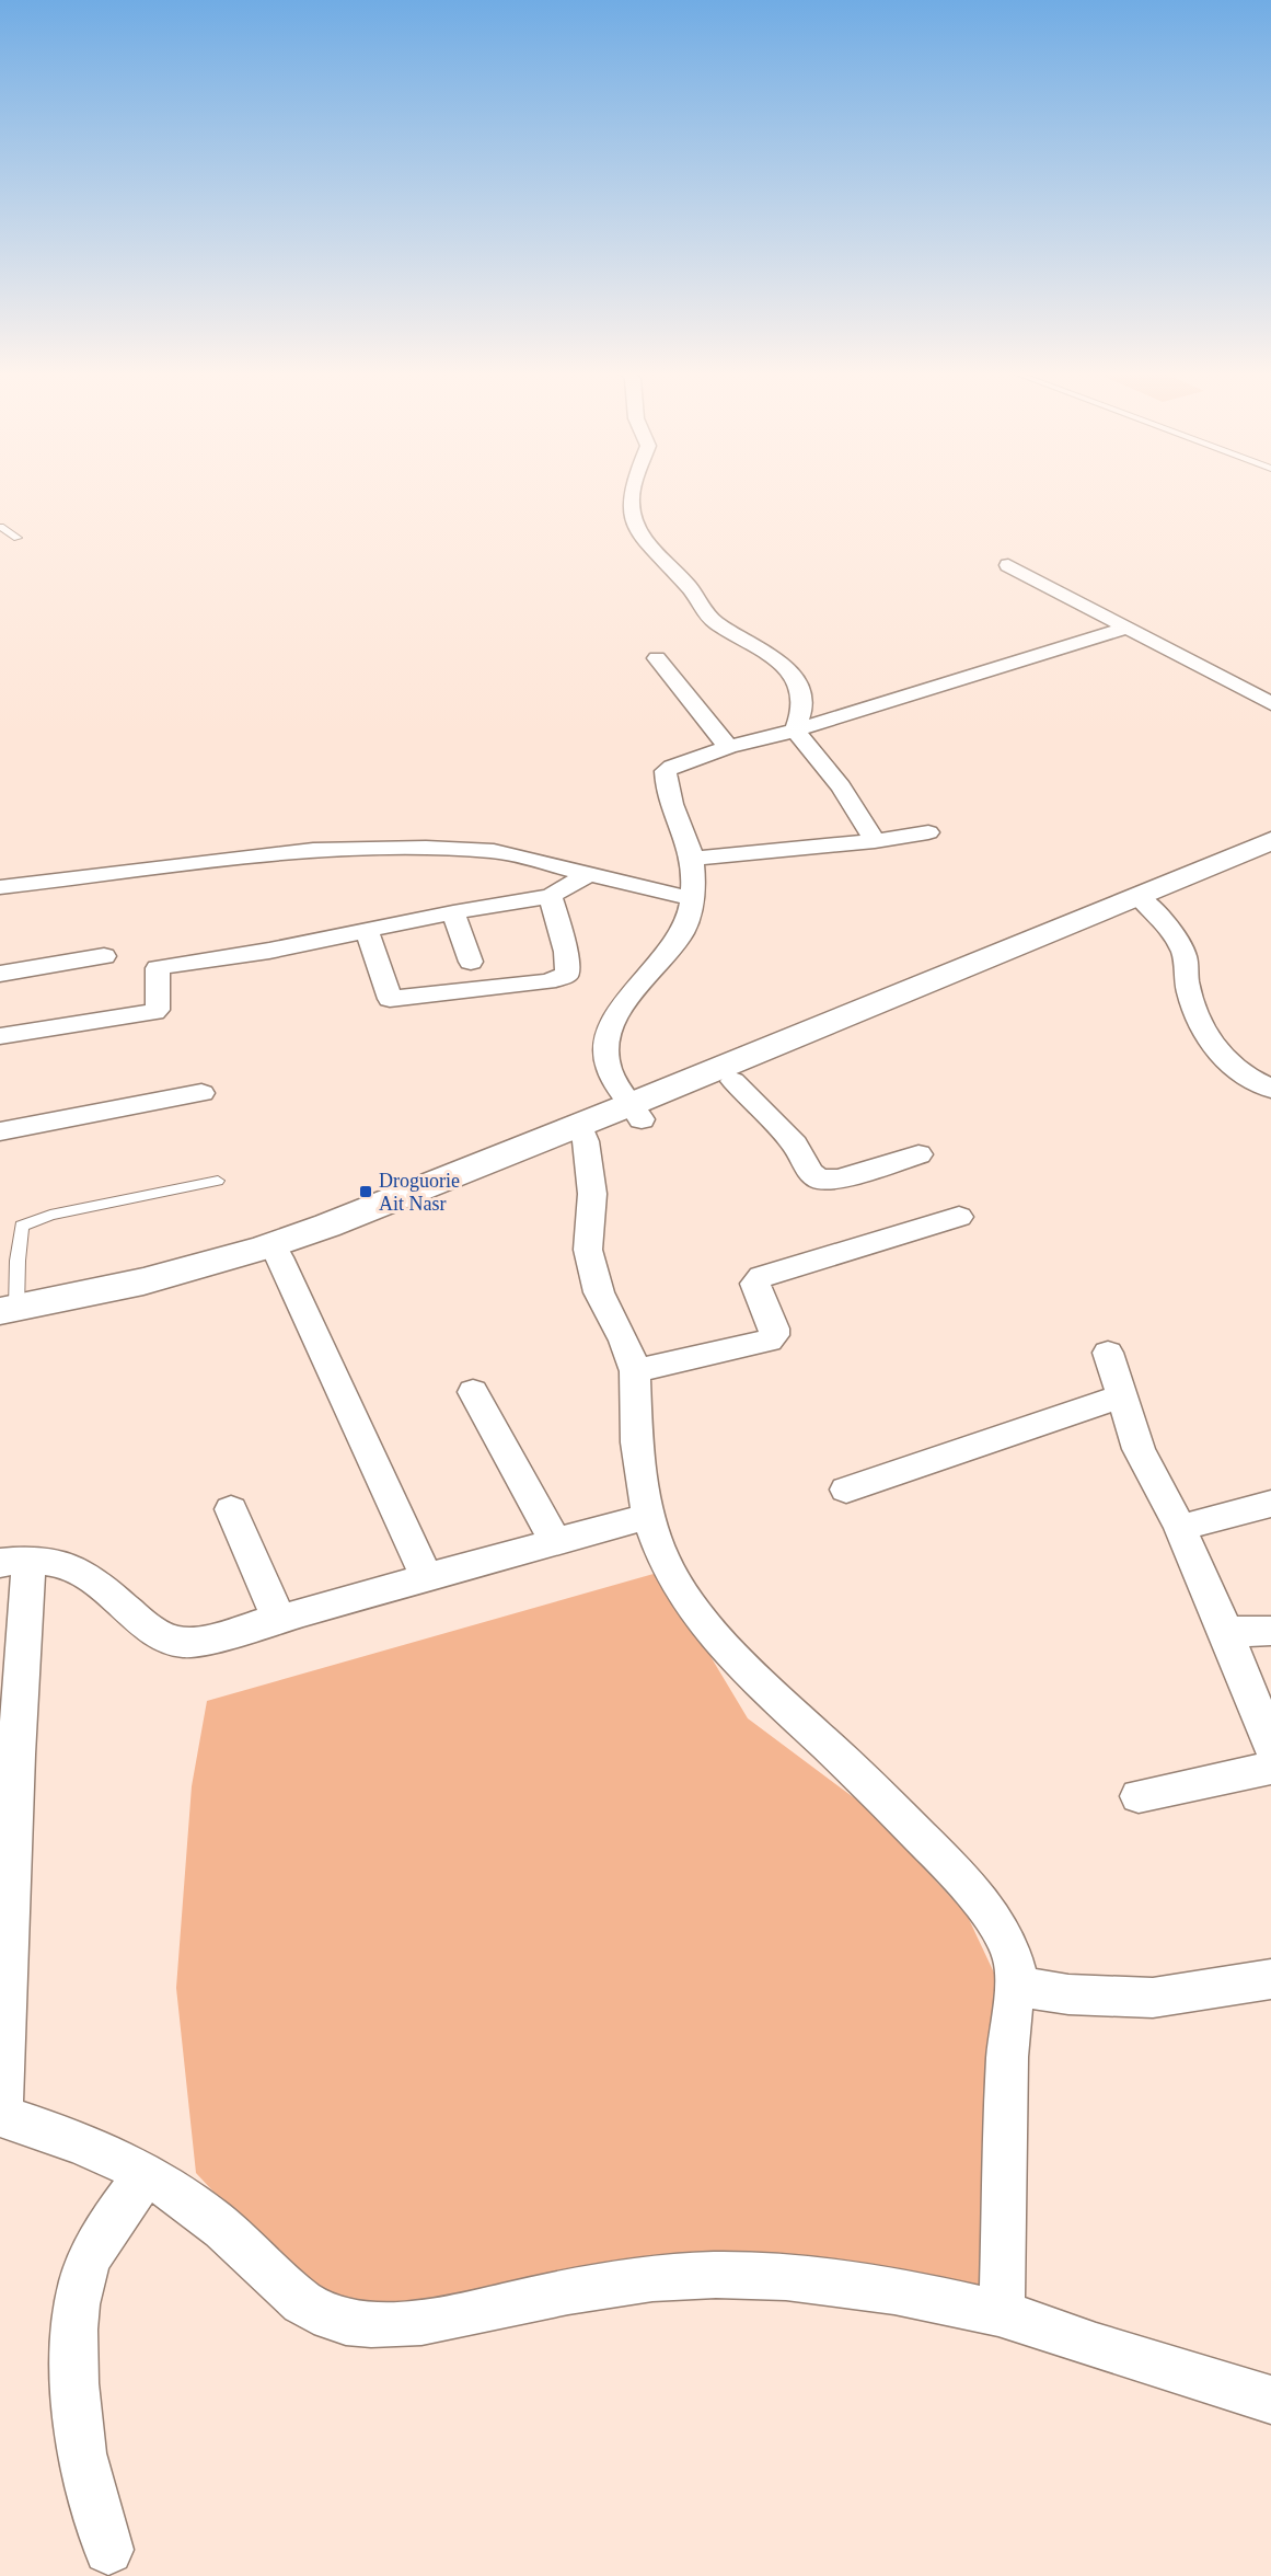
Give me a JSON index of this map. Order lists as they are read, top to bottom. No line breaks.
{"places":{"transit":["Droguorie Ait Nasr"]}}
